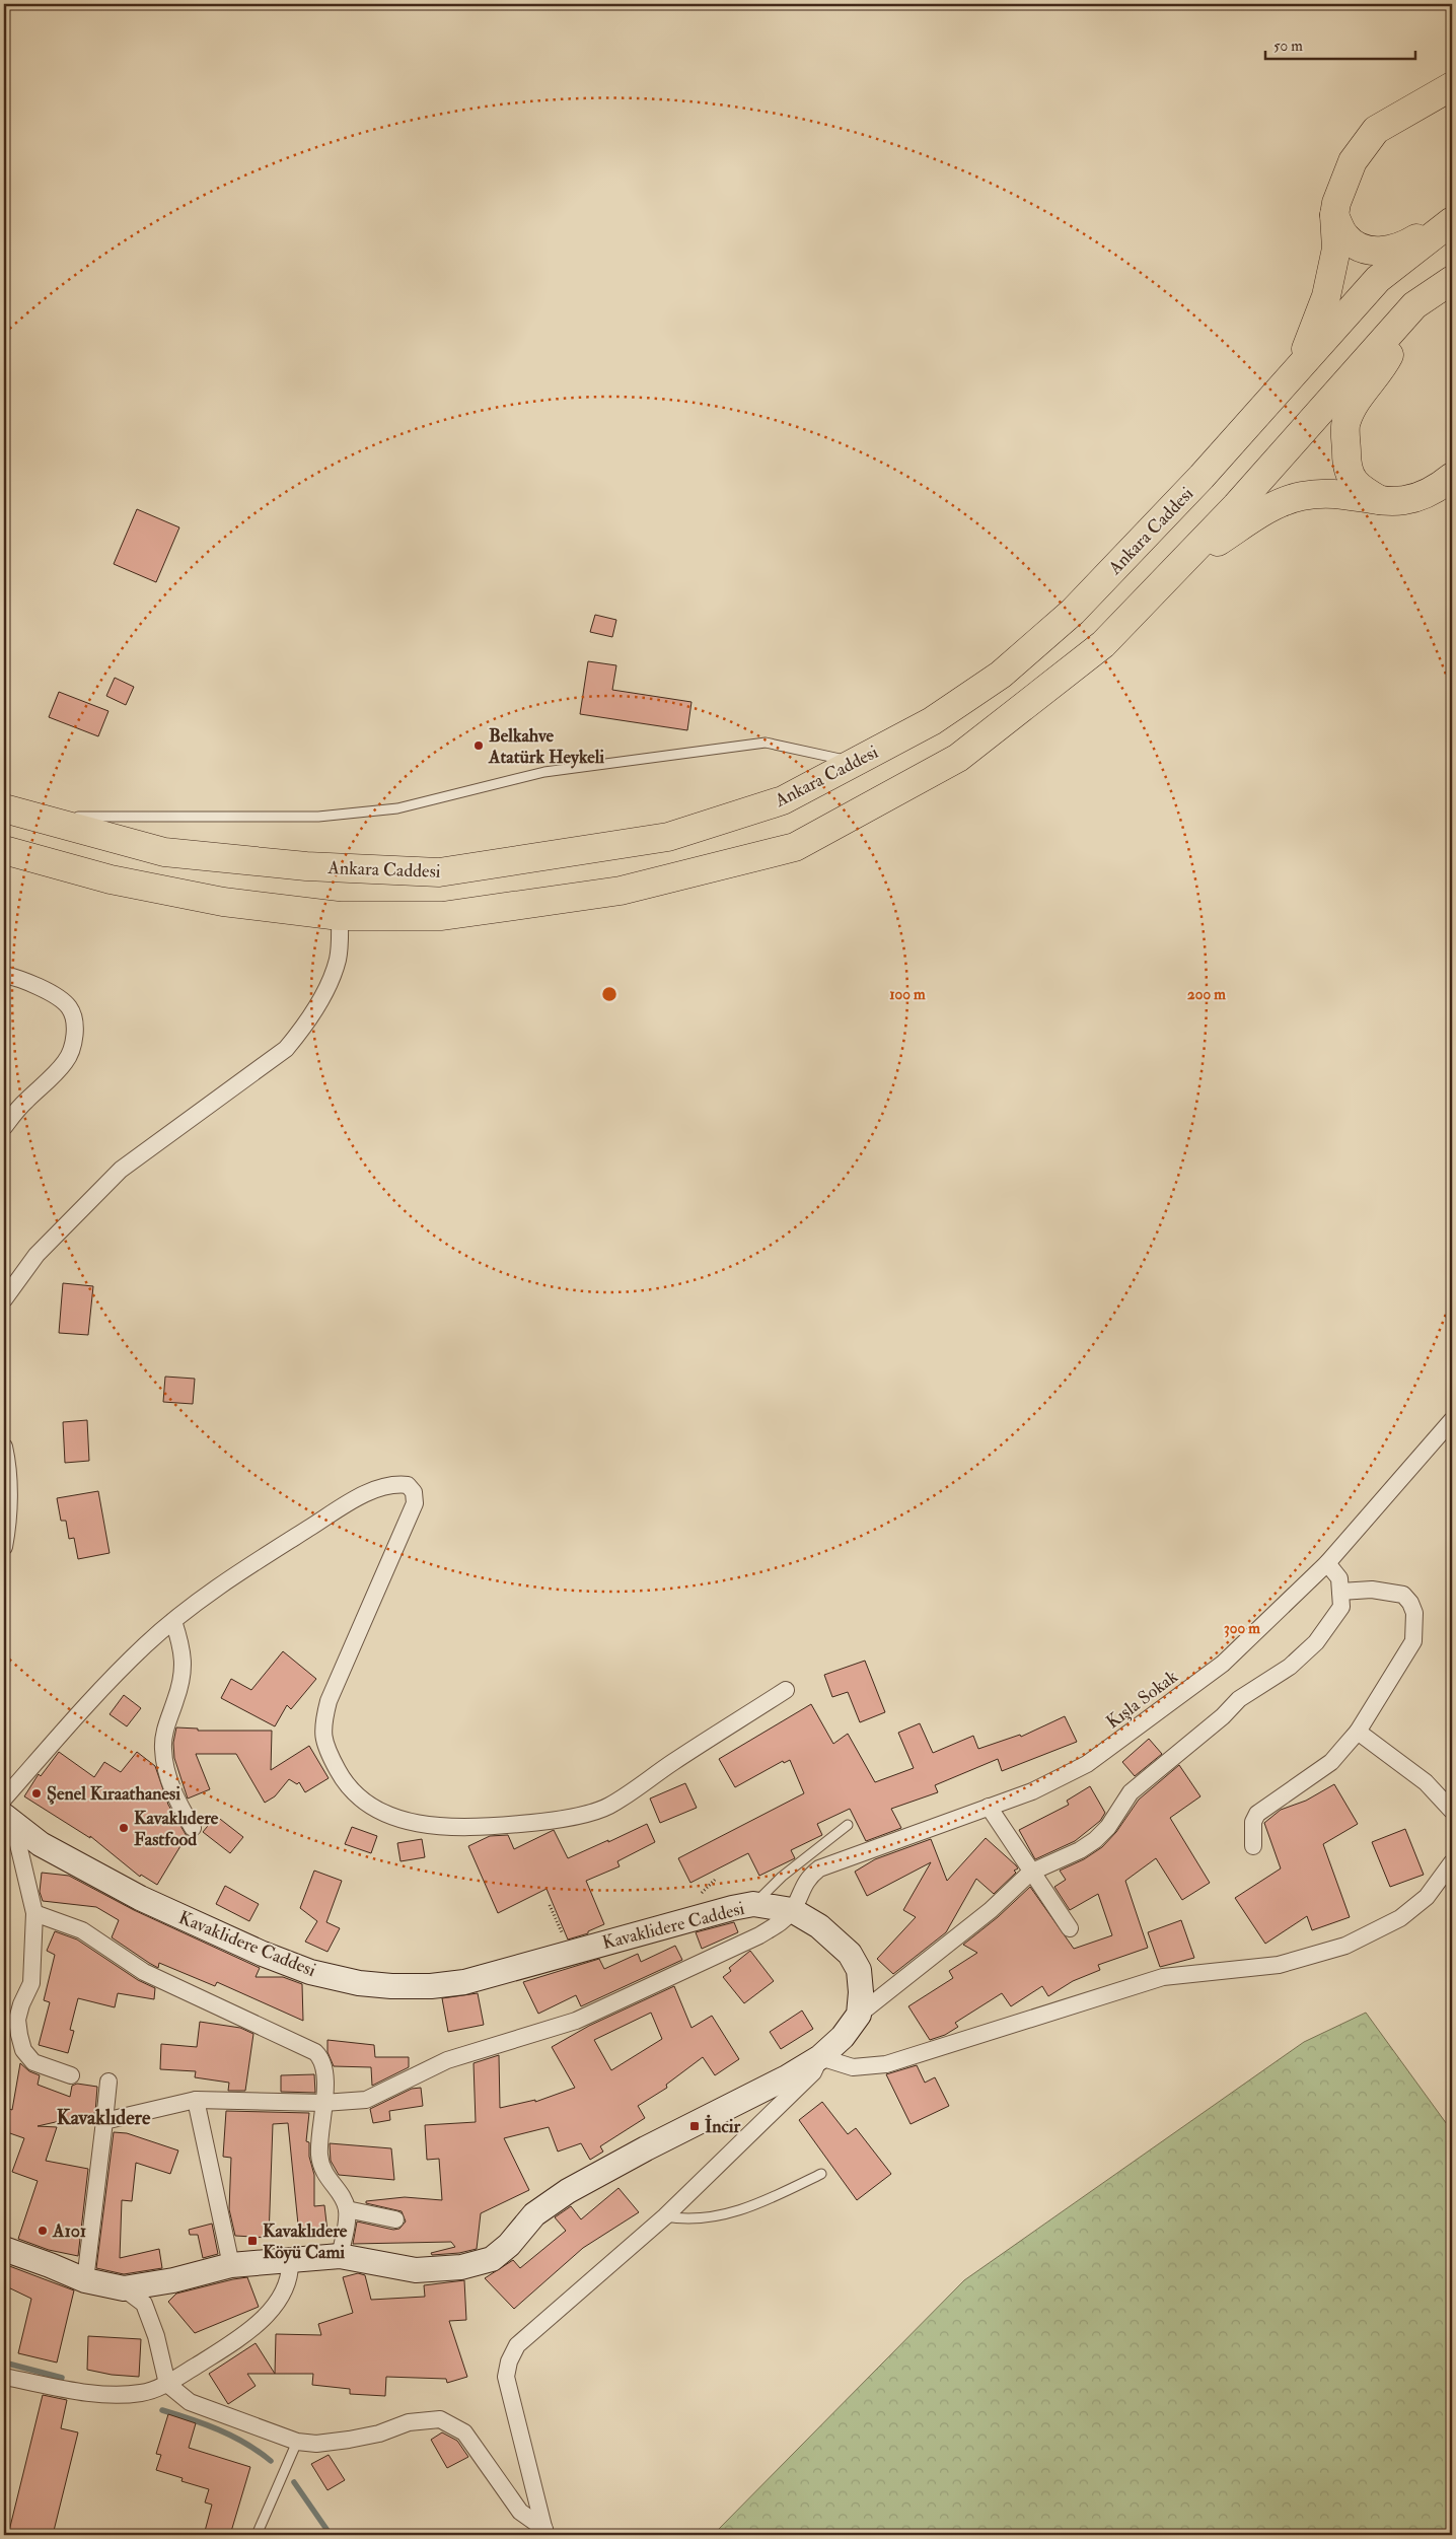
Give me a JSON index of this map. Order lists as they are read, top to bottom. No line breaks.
{"streets":{"highway":["Ankara Caddesi"],"street":["Kışla Sokak","Kavaklidere Caddesi"]},"crossings":[["Kışla Sokak","Kavaklidere Caddesi"]],"districts":["Kavaklıdere"],"places":{"other":["Belkahve Atatürk Heykeli","Şenel Kıraathanesi","Kavaklıdere Fastfood","A101"],"transit":["İncir","Kavaklıdere Köyü Cami"]},"scale_bar":"50 m","rings":["100 m","200 m","300 m"]}
